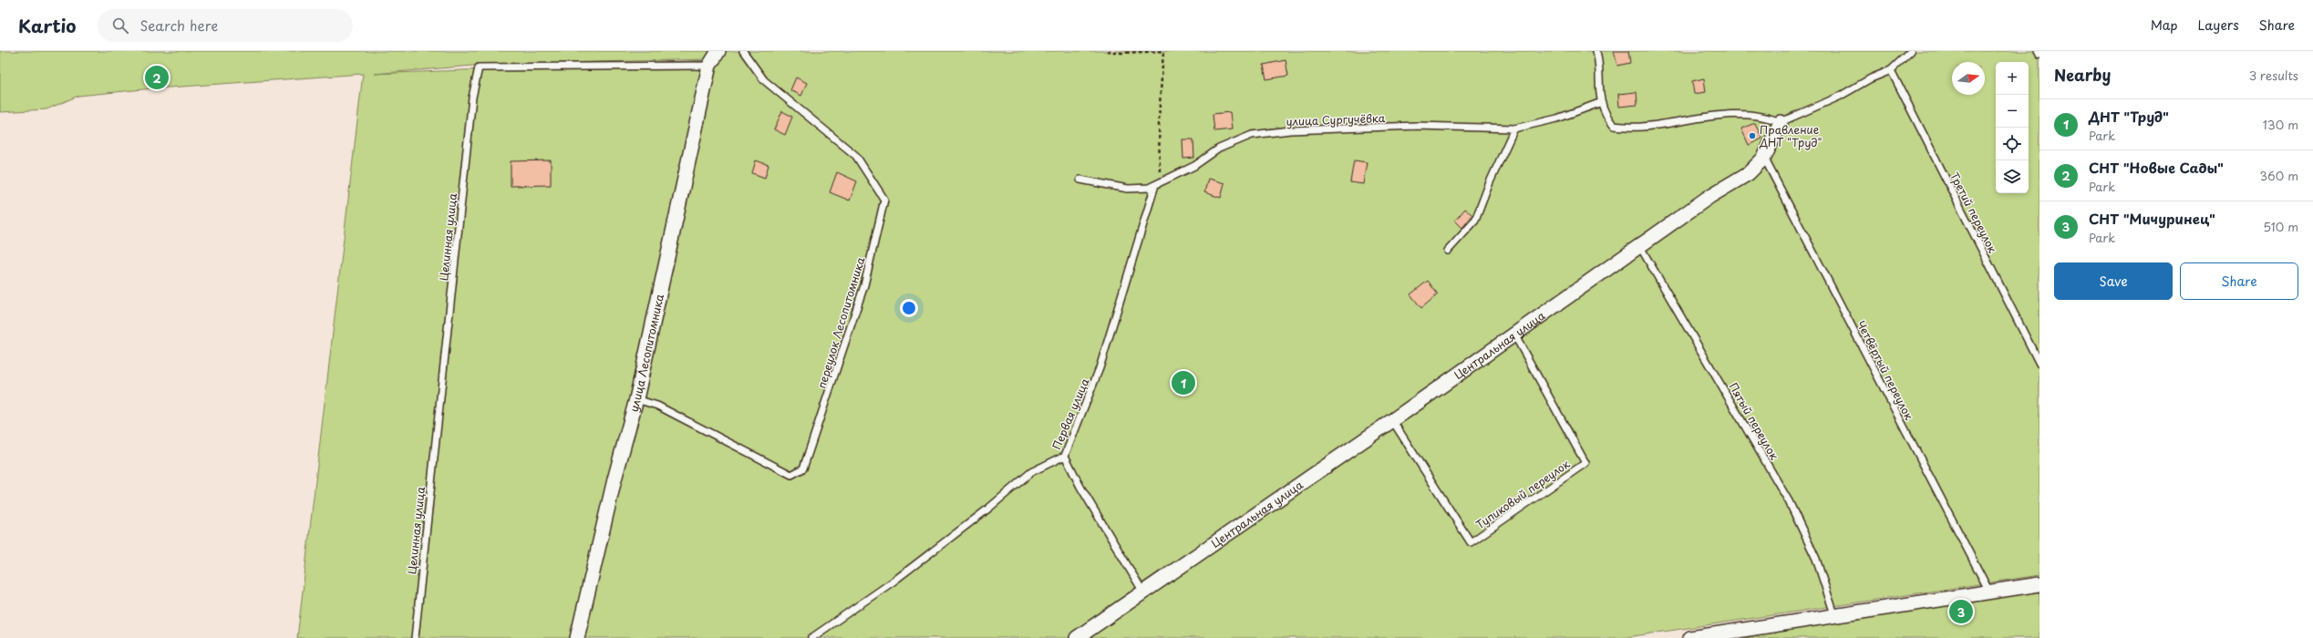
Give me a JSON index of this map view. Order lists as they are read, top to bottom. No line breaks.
{"streets":{"street":["Центральная улица","улица Лесопитомника"],"lane":["улица Сургучёвка","Третий переулок","Целинная улица","переулок Лесопитомника","Четвёртый переулок","Первая улица","Пятый переулок","Тупиковый переулок"]},"crossings":[["улица Сургучёвка","Первая улица"],["Целинная улица","улица Лесопитомника"],["переулок Лесопитомника","улица Лесопитомника"],["Центральная улица","Четвёртый переулок"],["Центральная улица","Пятый переулок"],["Центральная улица","Тупиковый переулок"]],"places":["Правление ДНТ \"Труд\""],"north":"right","page":{"header":"Kartio","search":"Search here","nav":["Map","Layers","Share"],"heading":["Nearby","3 results"],"map_buttons":["+","−"],"pins":["2","1","3"],"list":[{"mark":"1","name":"ДНТ \"Труд\"","note":"Park","value":"130 m"},{"mark":"2","name":"СНТ \"Новые Сады\"","note":"Park","value":"360 m"},{"mark":"3","name":"СНТ \"Мичуринец\"","note":"Park","value":"510 m"}],"buttons":["Save","Share"]}}
